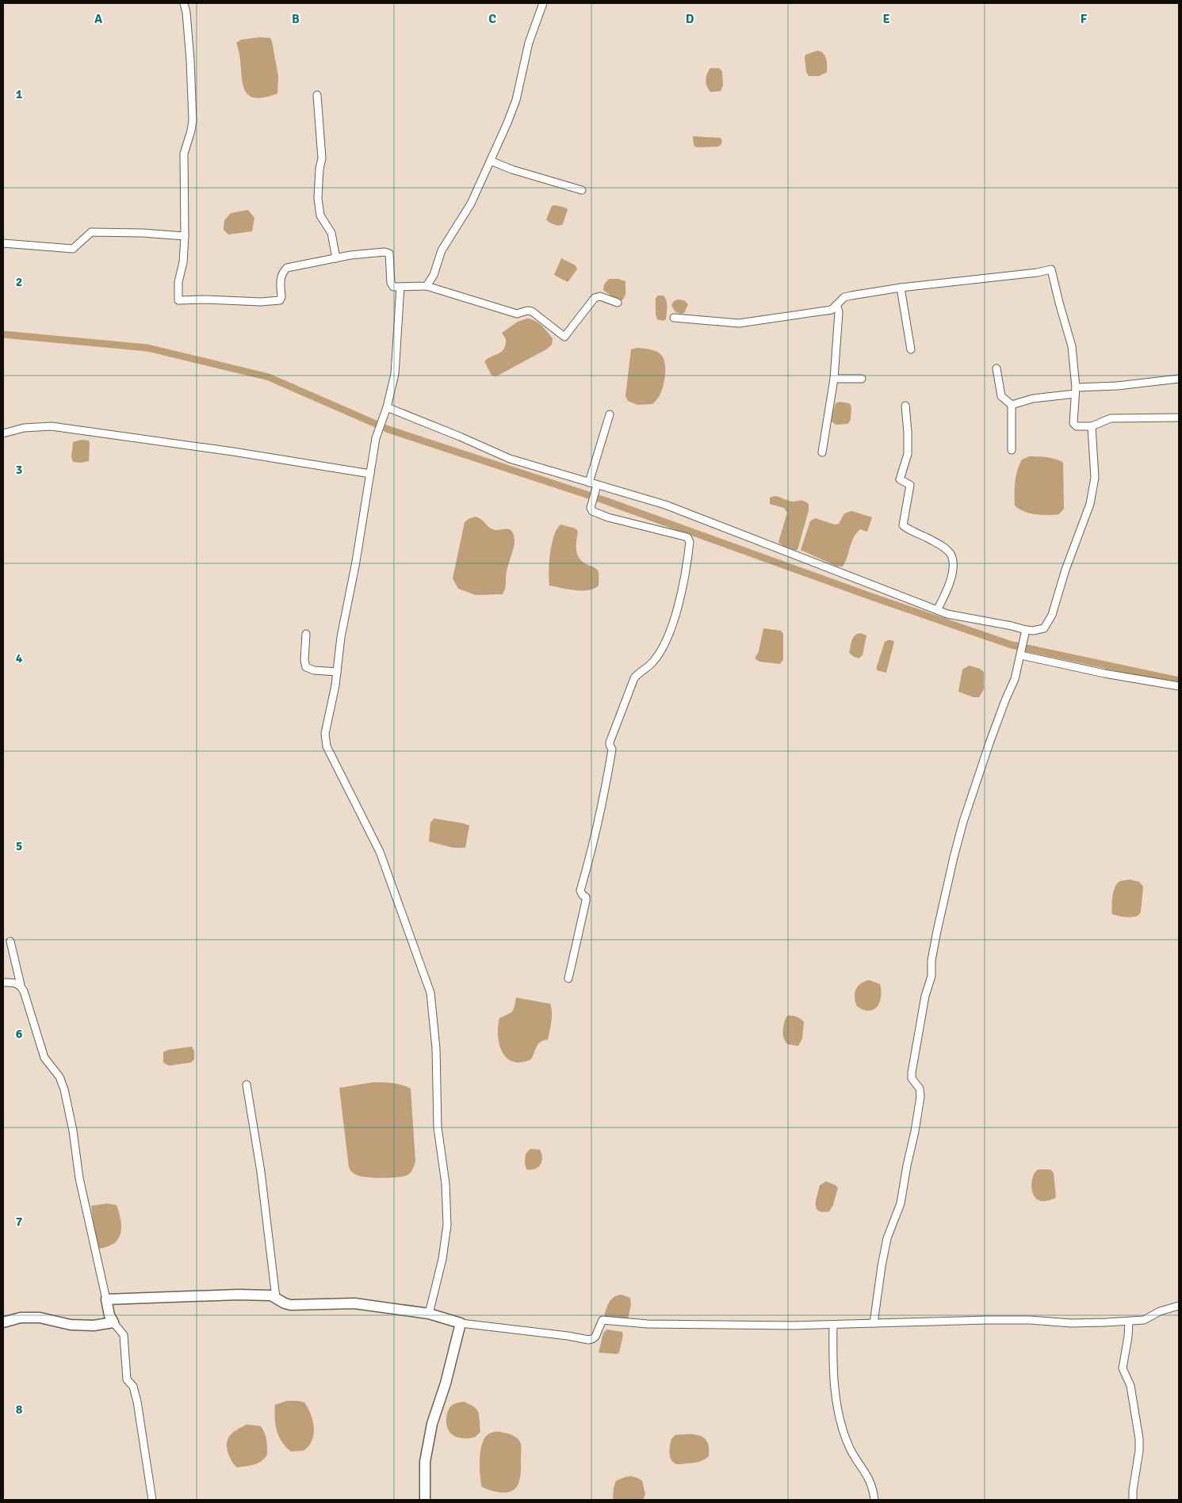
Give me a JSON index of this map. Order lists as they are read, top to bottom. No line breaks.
{"grid":{"columns":["A","B","C","D","E","F"],"rows":["1","2","3","4","5","6","7","8"]}}
